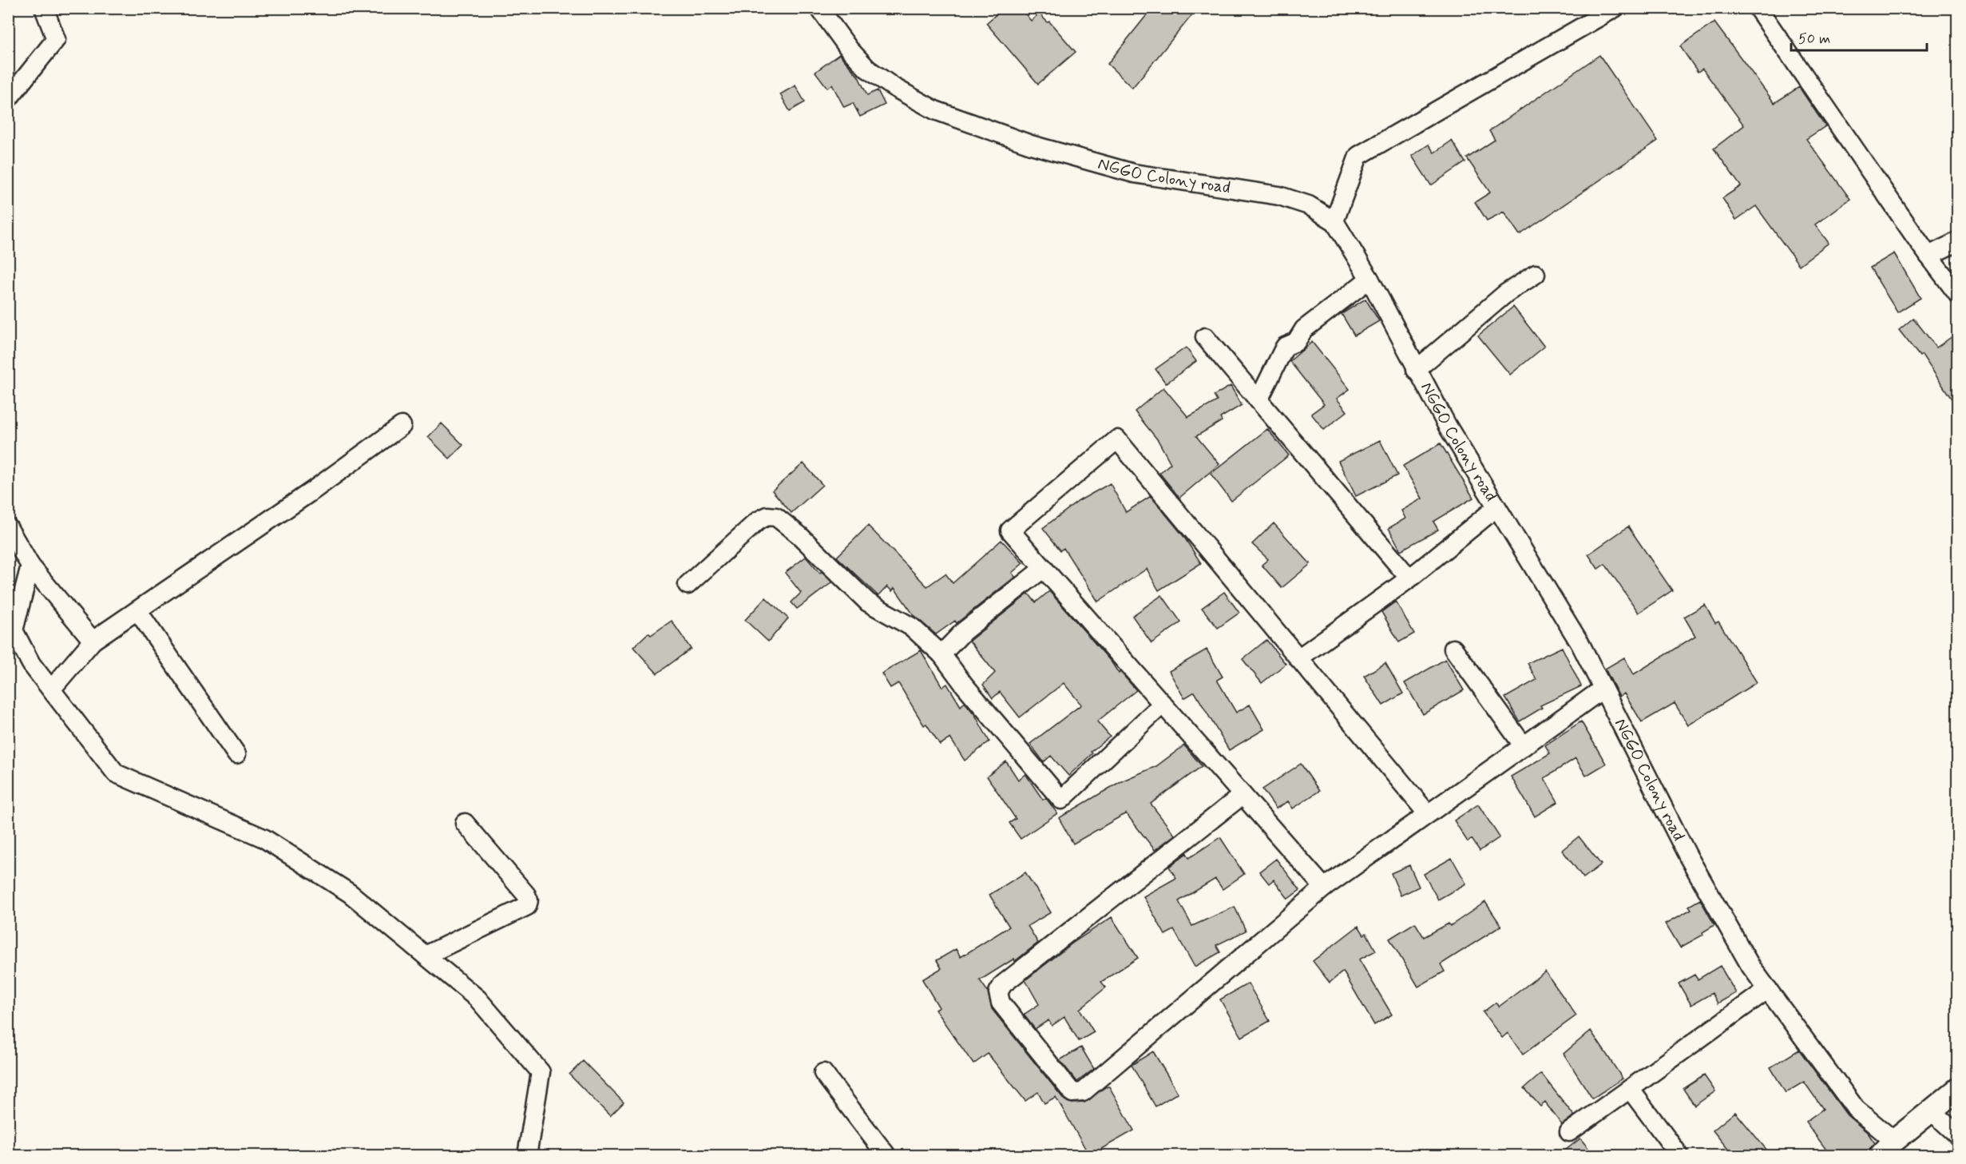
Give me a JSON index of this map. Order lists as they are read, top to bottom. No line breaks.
{"streets":{"street":["NGGO Colony road"]},"scale_bar":"50 m"}
